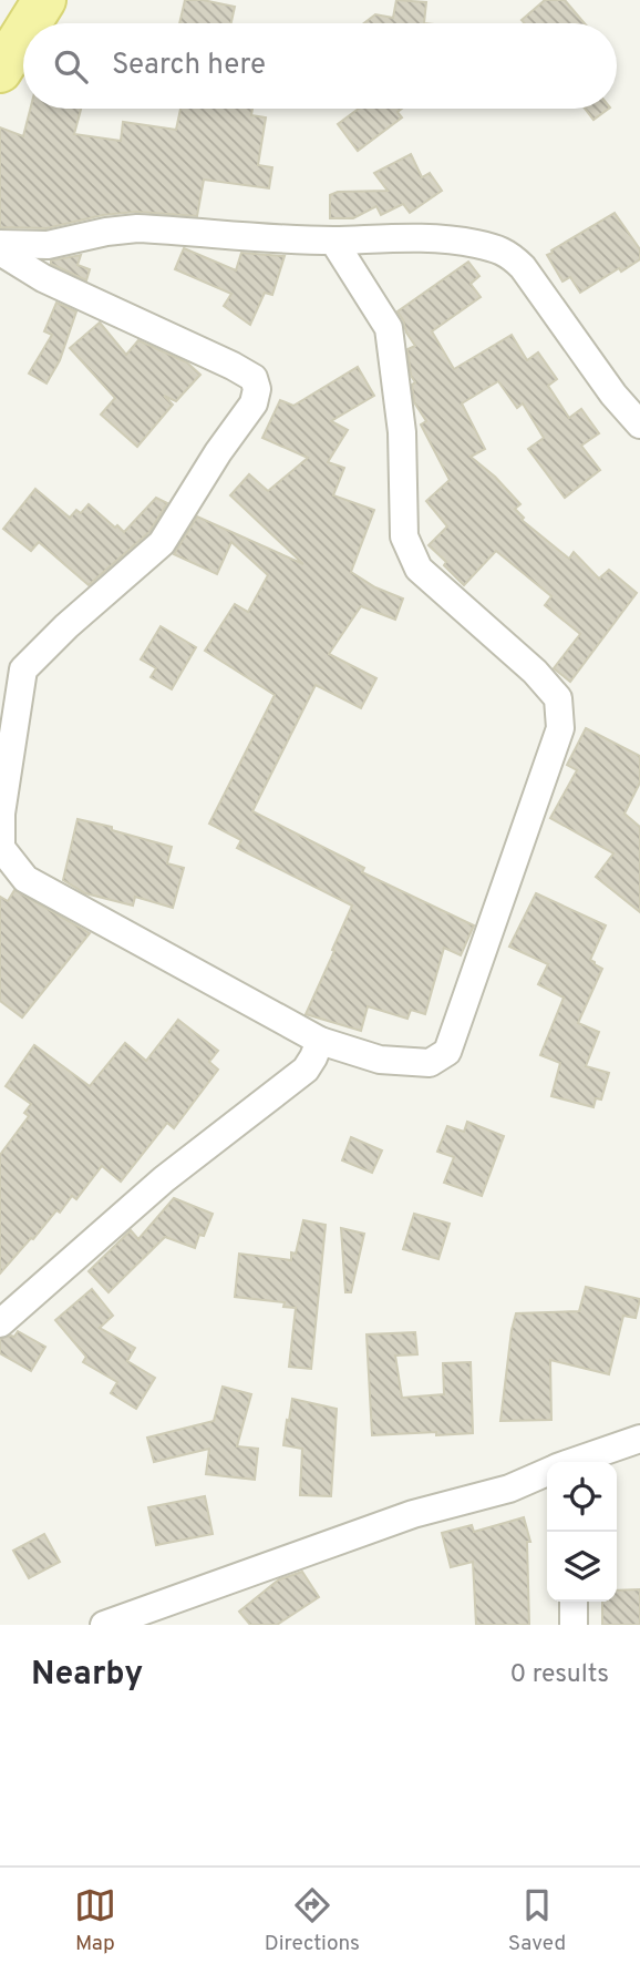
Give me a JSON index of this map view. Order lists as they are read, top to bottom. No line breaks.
{"page":{"search":"Search here","heading":["Nearby","0 results"],"nav":["Map","Directions","Saved"]}}
